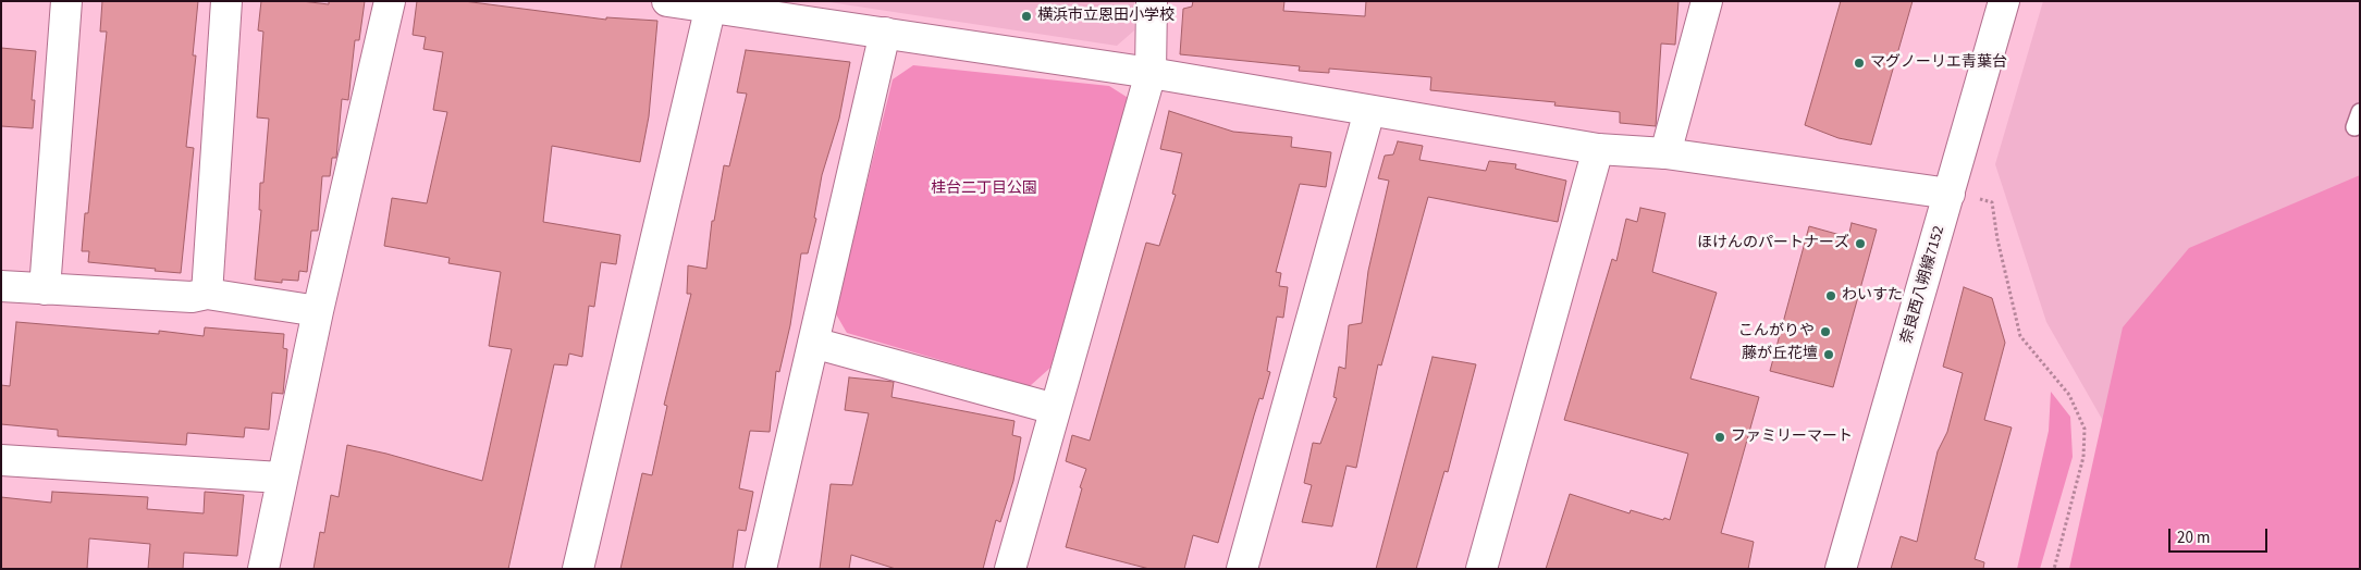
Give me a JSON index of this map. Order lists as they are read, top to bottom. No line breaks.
{"streets":{"street":["奈良西八朔線7152"]},"parks":["桂台二丁目公園"],"places":["横浜市立恩田小学校","マグノーリエ青葉台","ほけんのパートナーズ","わいすた","こんがりや","藤が丘花壇","ファミリーマート"],"scale_bar":"20 m"}
